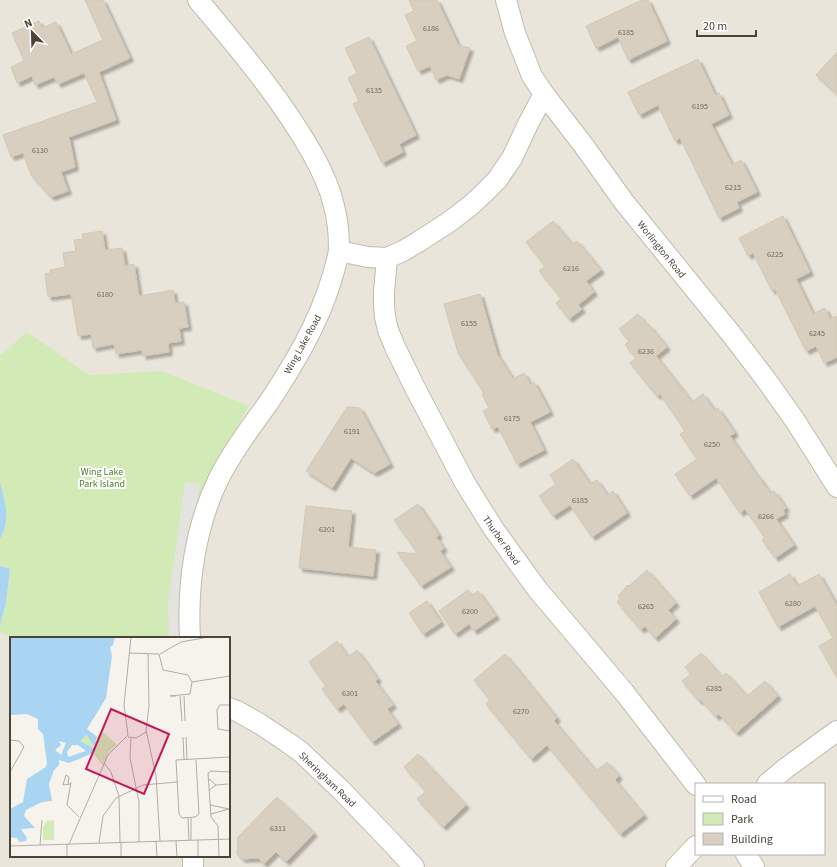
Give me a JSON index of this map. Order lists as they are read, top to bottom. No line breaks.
{"streets":{"street":["Worlington Road","Wing Lake Road","Thurber Road","Sheringham Road"]},"parks":["Wing Lake Park Island"],"house_numbers":["6186","6185","6135","6195","6130","6215","6225","6216","6180","6155","6245","6236","6175","6191","6250","6185","6266","6201","6280","6265","6200","6285","6301","6270","6311"],"legend":["Road","Park","Building"],"scale_bar":"20 m","north":"top left"}
